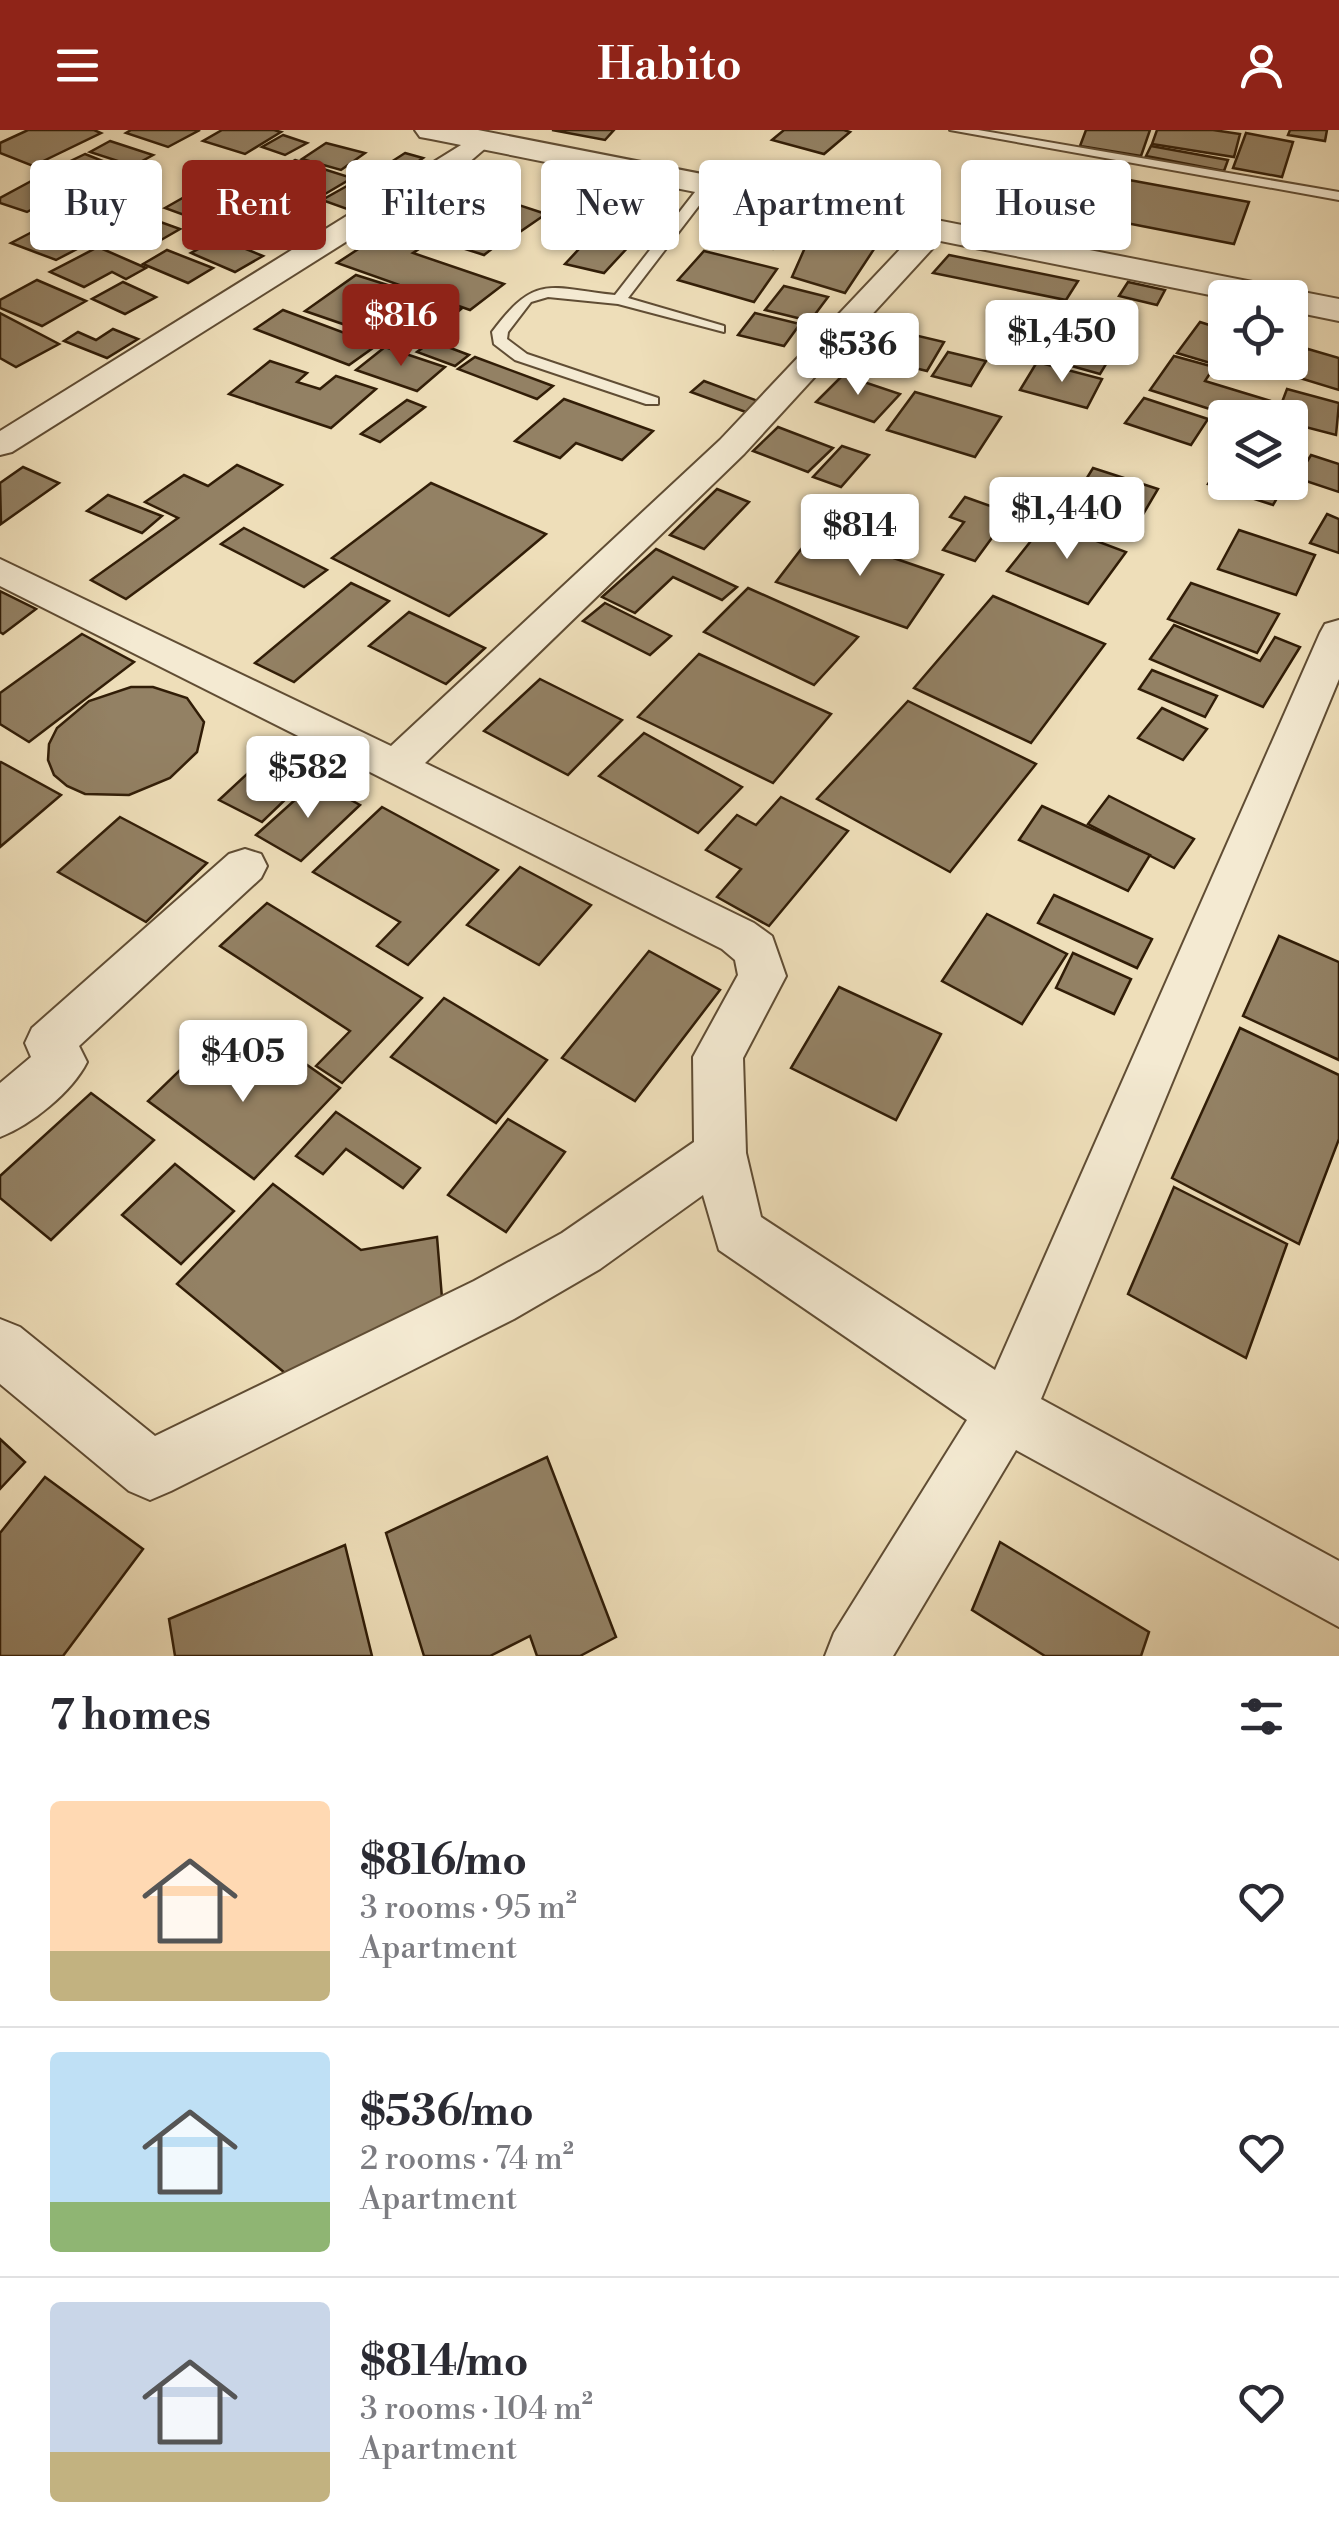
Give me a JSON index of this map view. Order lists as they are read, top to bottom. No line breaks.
{"page":{"header":"Habito","chip":["Buy","Rent","Filters","New","Apartment","House"],"price":["$816","$1,450","$536","$1,440","$814","$582","$405"],"heading":"7 homes","list":[{"name":"$816/mo","note":"3 rooms · 95 m² · Apartment"},{"name":"$536/mo","note":"2 rooms · 74 m² · Apartment"},{"name":"$814/mo","note":"3 rooms · 104 m² · Apartment"}]}}
